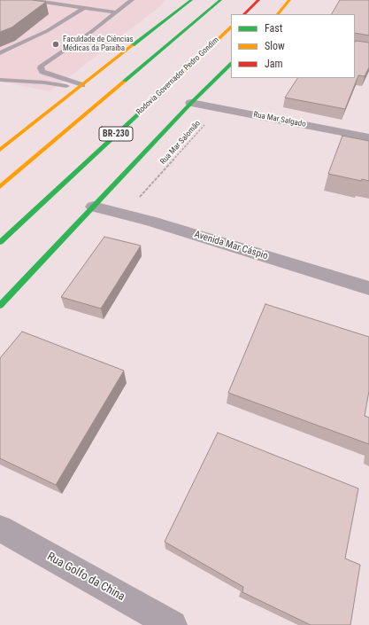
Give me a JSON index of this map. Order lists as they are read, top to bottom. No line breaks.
{"streets":{"main road":["Rodovia Governador Pedro Gondim","BR-230"],"street":["Rua Mar Salgado","Avenida Mar Cáspio","Rua Golfo da China"],"path":["Rua Mar Salomão"]},"crossings":[["Rua Mar Salgado","Rua Mar Salomão"],["Rua Mar Salomão","Avenida Mar Cáspio"]],"places":["Faculdade de Ciências Médicas da Paraíba"],"legend":["Fast","Slow","Jam"]}
